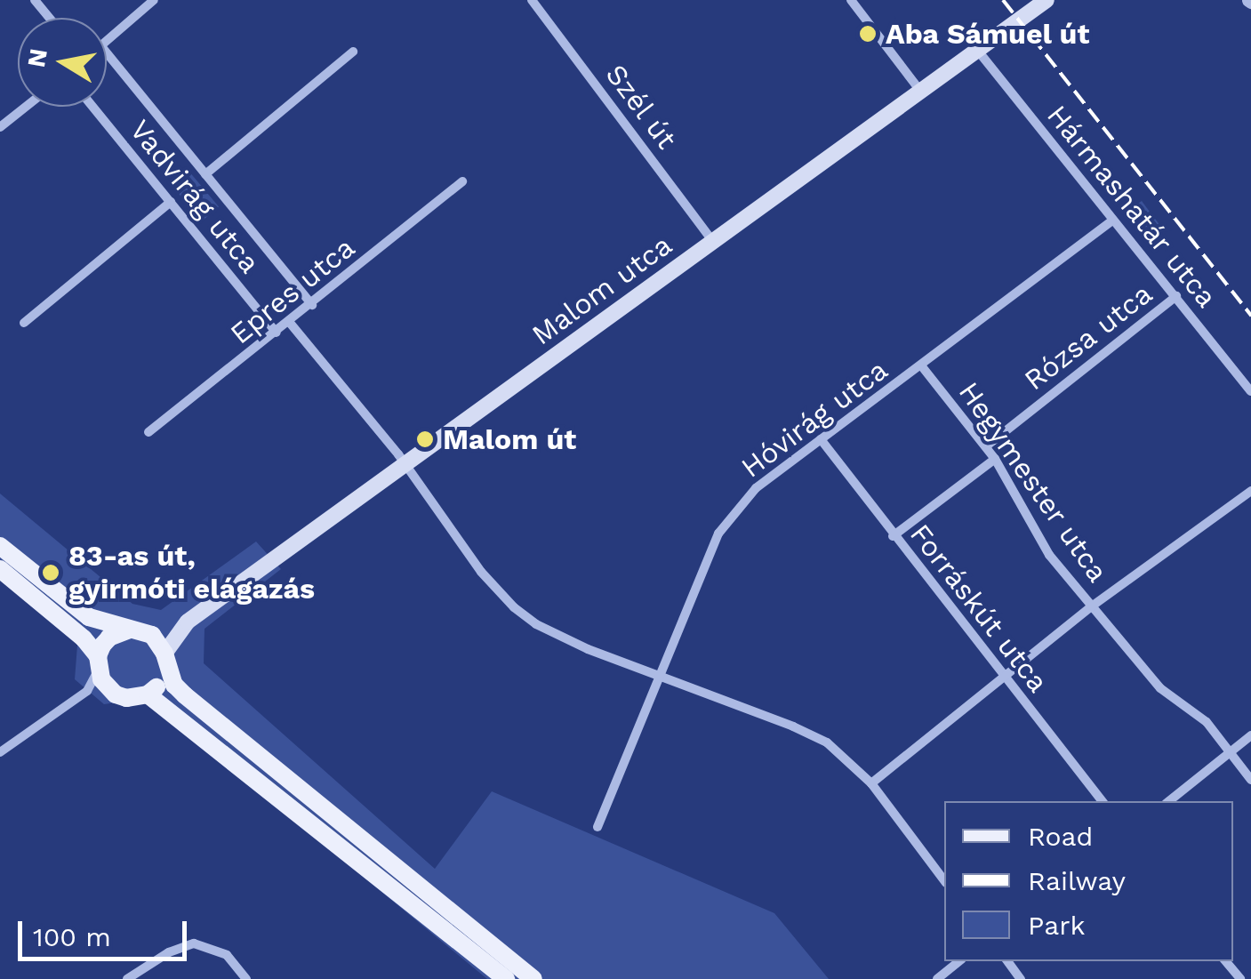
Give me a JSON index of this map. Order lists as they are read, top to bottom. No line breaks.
{"streets":{"main road":["Malom utca"],"street":["Szél út","Vadvirág utca","Hármashatár utca","Epres utca","Rózsa utca","Hóvirág utca","Hegymester utca","Forráskút utca"]},"crossings":[["Szél út","Malom utca"],["Vadvirág utca","Epres utca"],["Hármashatár utca","Malom utca"],["Hármashatár utca","Rózsa utca"],["Hármashatár utca","Hóvirág utca"],["Rózsa utca","Hegymester utca"],["Hóvirág utca","Hegymester utca"],["Hóvirág utca","Forráskút utca"]],"places":["Aba Sámuel út","Malom út","83-as út, gyirmóti elágazás"],"legend":["Road","Railway","Park"],"scale_bar":"100 m","north":"left"}
